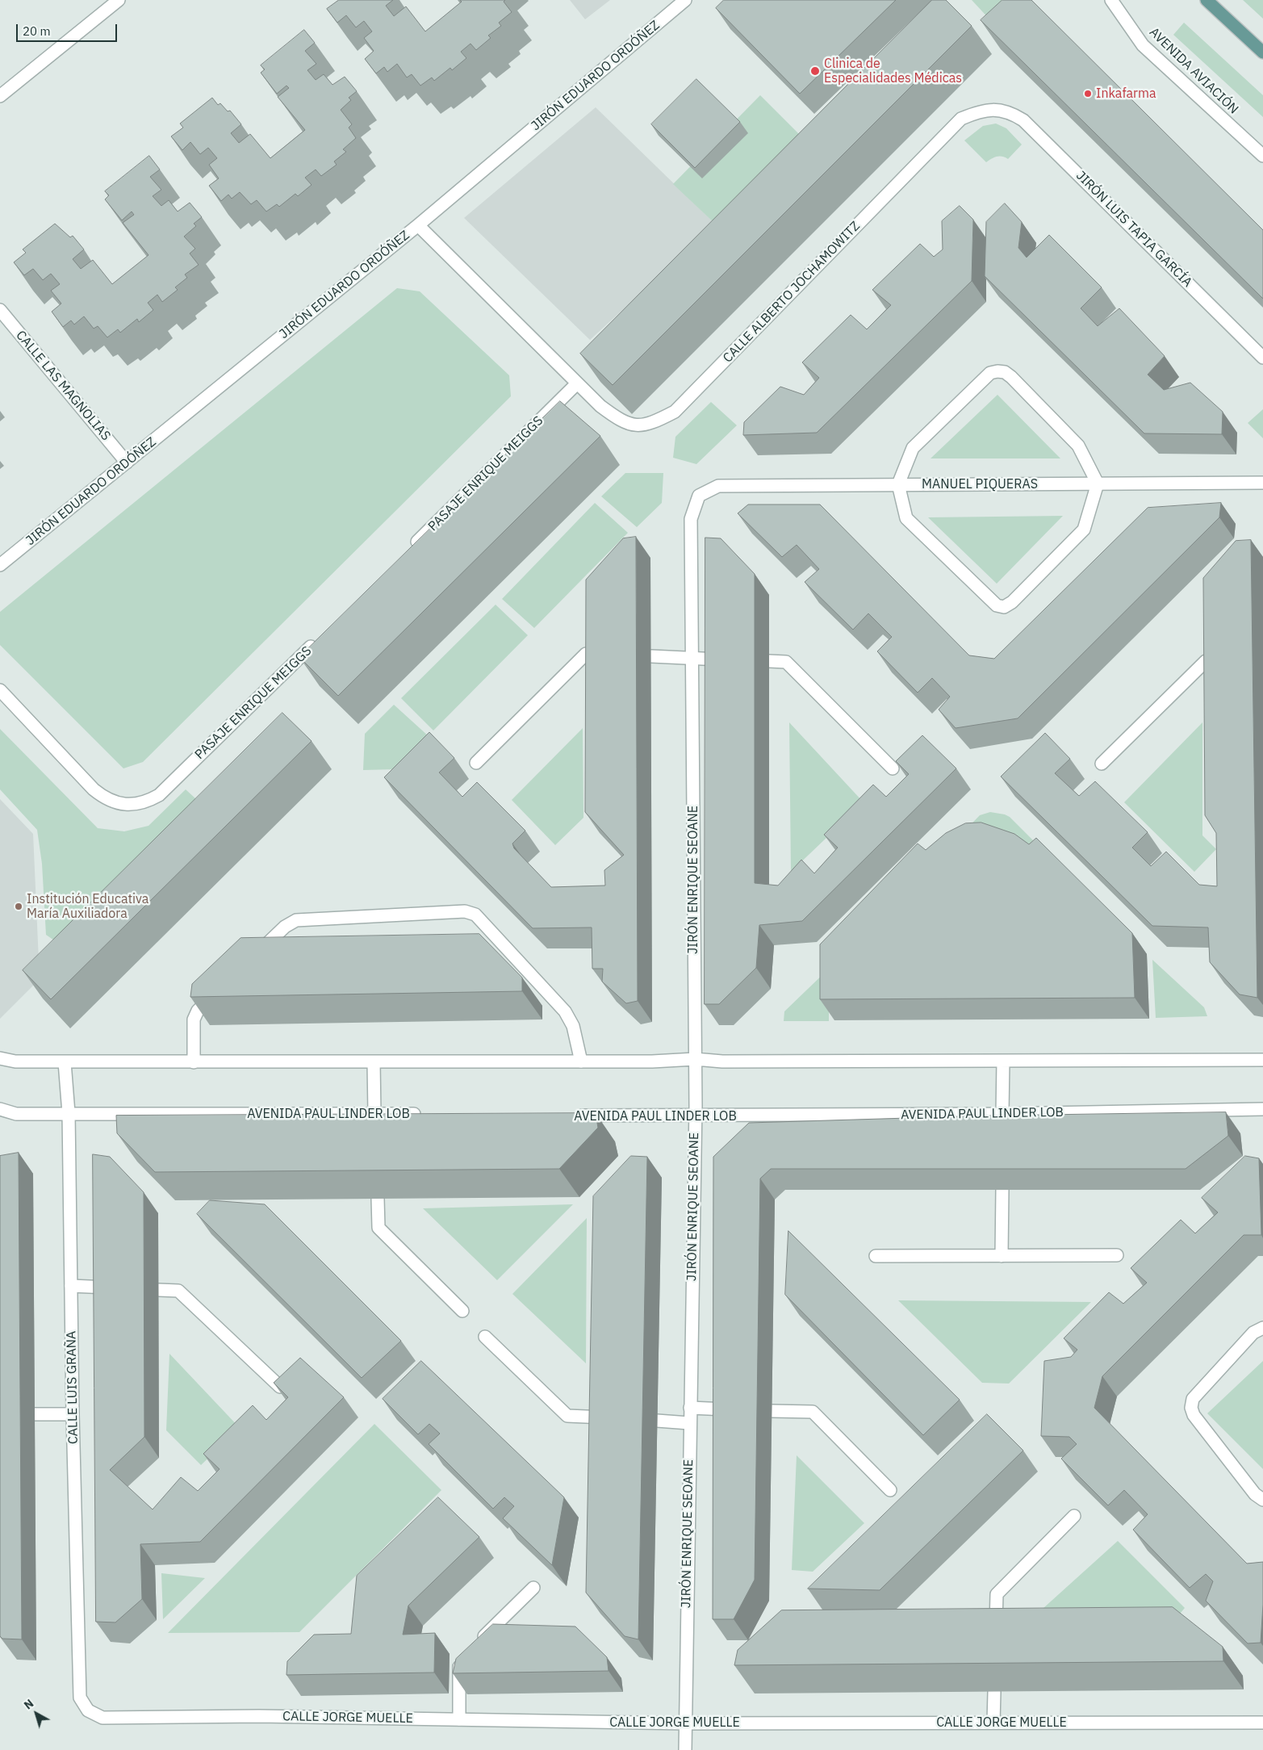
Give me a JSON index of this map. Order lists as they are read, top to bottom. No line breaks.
{"streets":{"street":["AVENIDA AVIACIÓN","JIRÓN EDUARDO ORDÓÑEZ","JIRÓN LUIS TAPIA GARCÍA","CALLE ALBERTO JOCHAMOWITZ","CALLE LAS MAGNOLIAS","PASAJE ENRIQUE MEIGGS","MANUEL PIQUERAS","JIRÓN ENRIQUE SEOANE","AVENIDA PAUL LINDER LOB","CALLE LUIS GRAÑA","CALLE JORGE MUELLE"]},"crossings":[["JIRÓN EDUARDO ORDÓÑEZ","CALLE ALBERTO JOCHAMOWITZ"],["JIRÓN EDUARDO ORDÓÑEZ","CALLE LAS MAGNOLIAS"],["JIRÓN LUIS TAPIA GARCÍA","CALLE ALBERTO JOCHAMOWITZ"],["CALLE ALBERTO JOCHAMOWITZ","PASAJE ENRIQUE MEIGGS"],["MANUEL PIQUERAS","JIRÓN ENRIQUE SEOANE"],["JIRÓN ENRIQUE SEOANE","AVENIDA PAUL LINDER LOB"],["JIRÓN ENRIQUE SEOANE","CALLE JORGE MUELLE"],["AVENIDA PAUL LINDER LOB","CALLE LUIS GRAÑA"],["CALLE LUIS GRAÑA","CALLE JORGE MUELLE"]],"places":["Clinica de Especialidades Médicas","Inkafarma","Institución Educativa María Auxiliadora"],"scale_bar":"20 m","north":"top left"}
